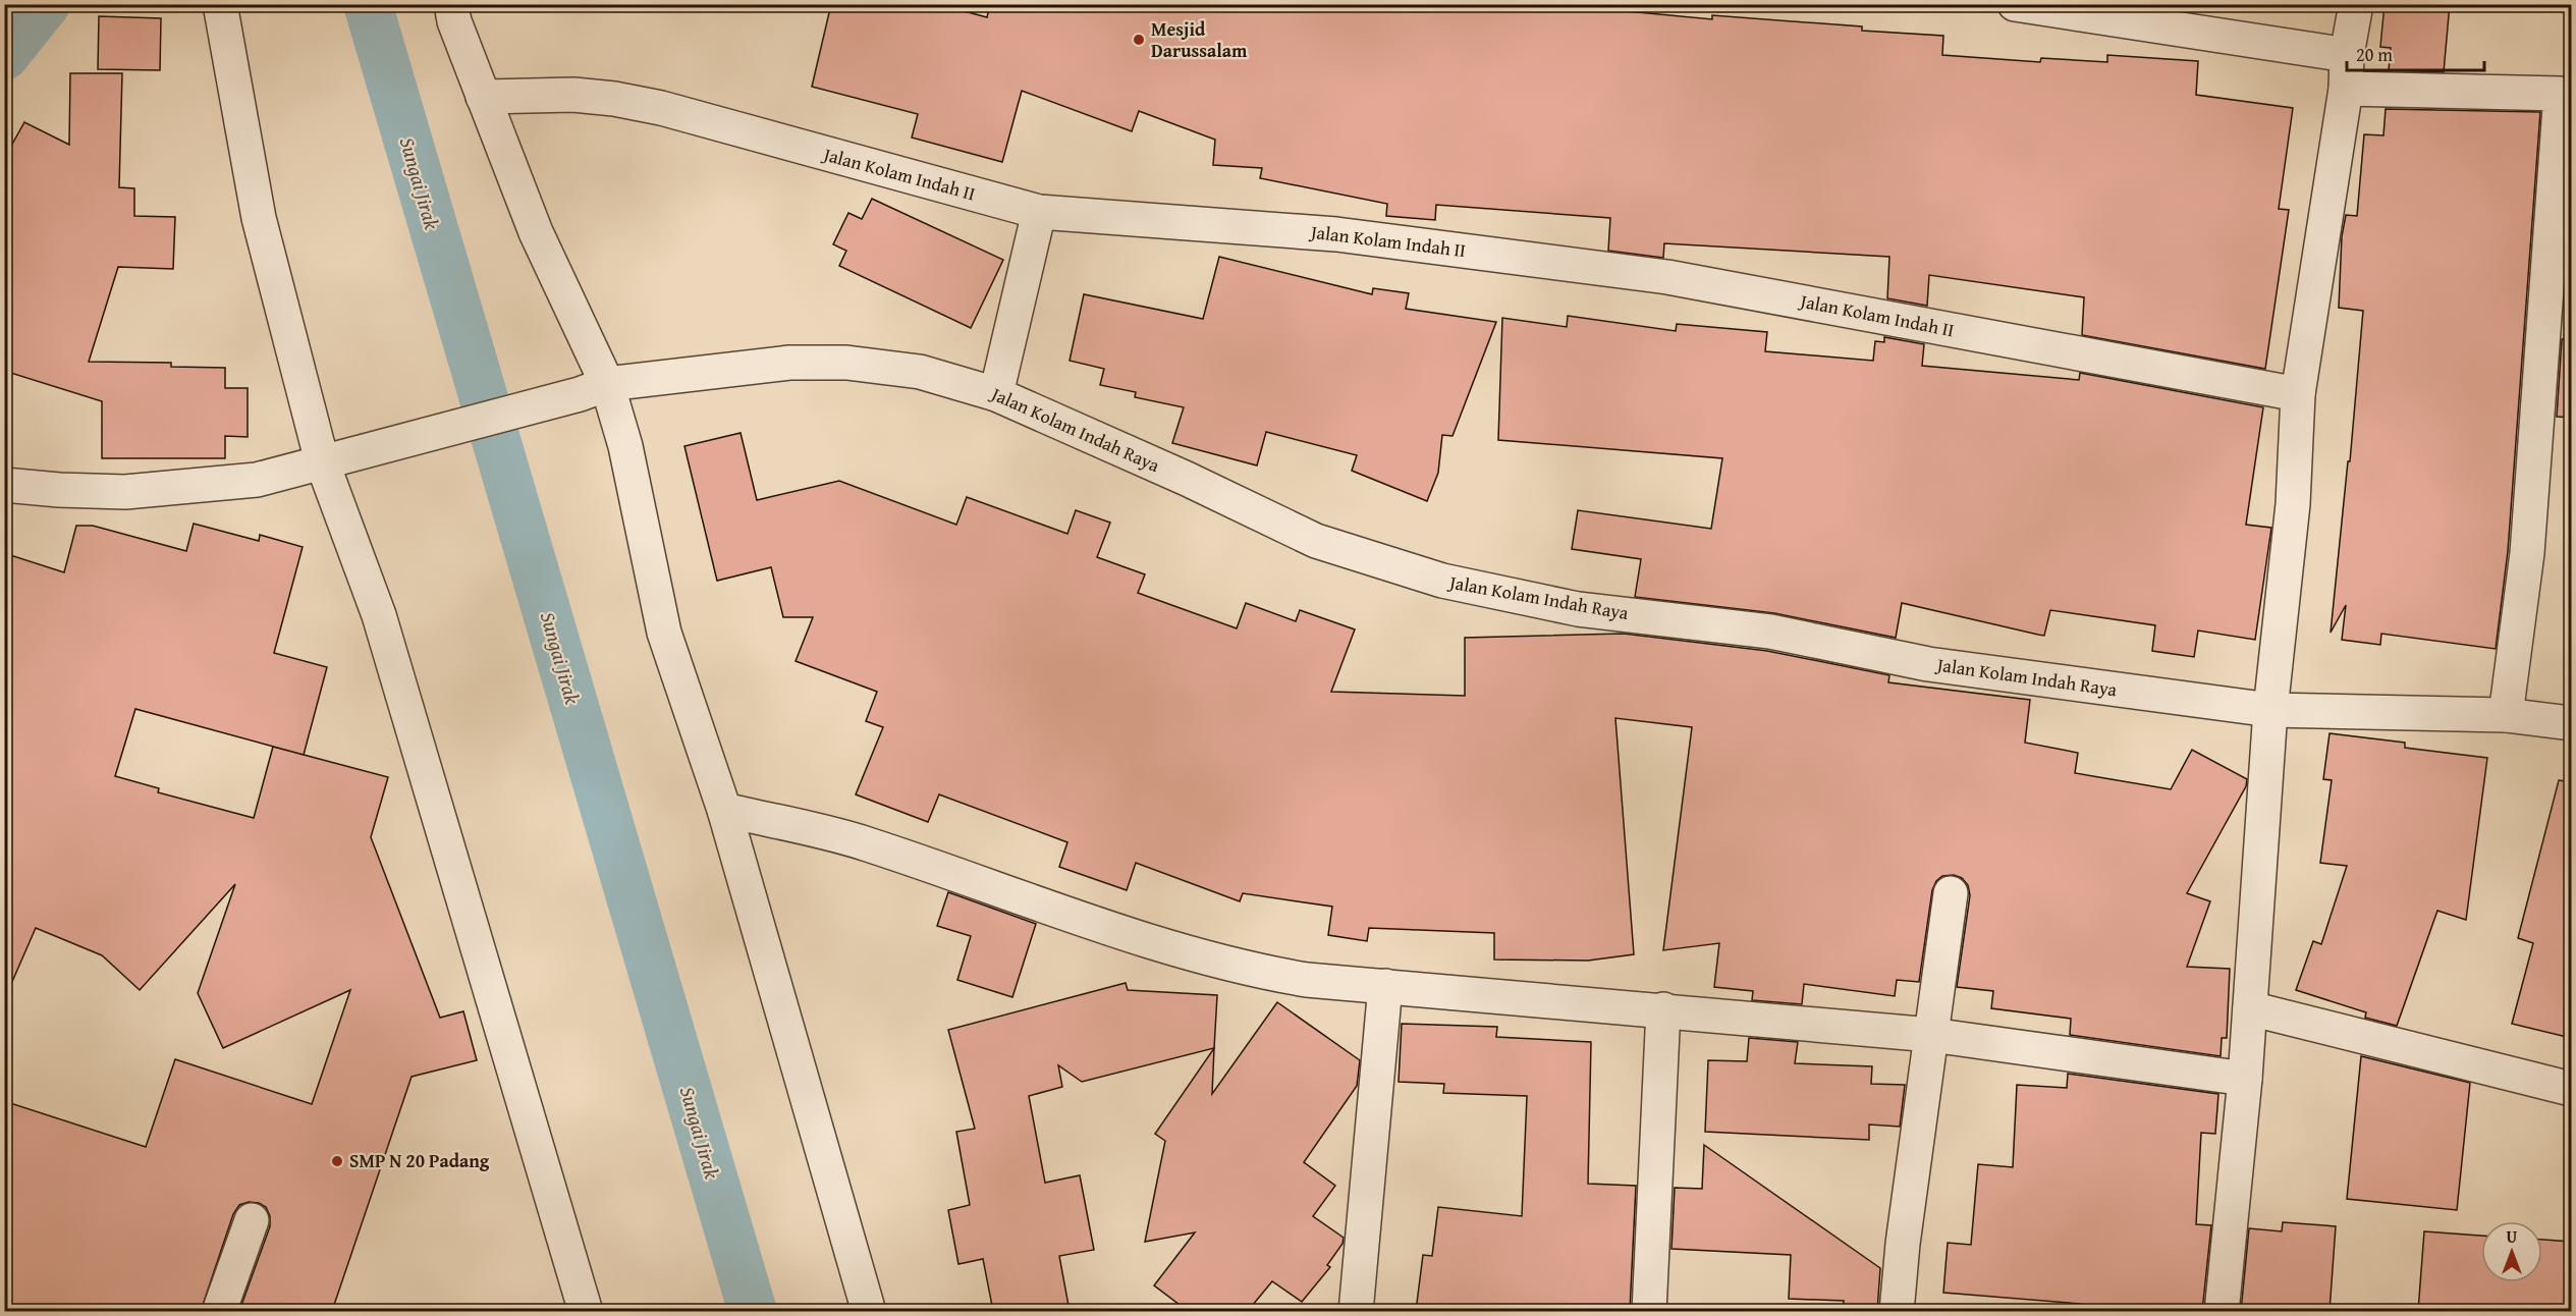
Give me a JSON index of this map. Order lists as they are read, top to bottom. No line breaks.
{"streets":{"street":["Jalan Kolam Indah II","Jalan Kolam Indah Raya"]},"water":["Sungai Jirak"],"places":["Mesjid Darussalam","SMP N 20 Padang"],"scale_bar":"20 m","north":"top"}
